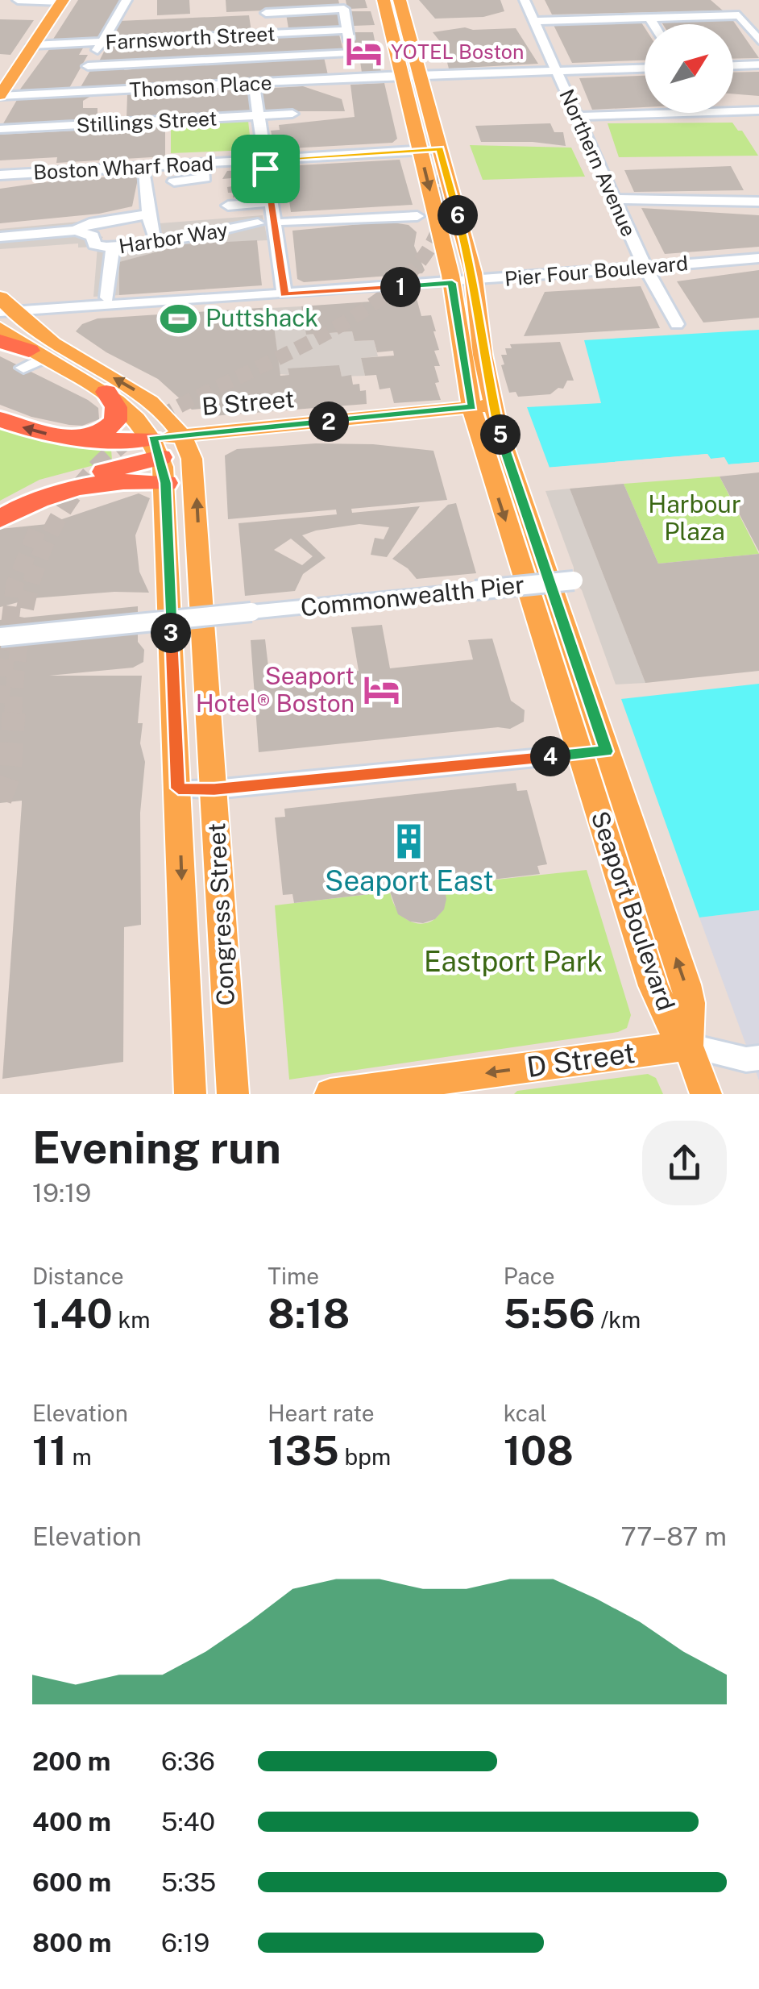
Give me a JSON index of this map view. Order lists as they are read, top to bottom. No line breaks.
{"streets":{"main road":["B Street","Seaport Boulevard","Congress Street","D Street"],"street":["Farnsworth Street","Thomson Place","Stillings Street","Northern Avenue","Boston Wharf Road","Harbor Way","Pier Four Boulevard","Commonwealth Pier"]},"crossings":[["Thomson Place","Northern Avenue"],["Thomson Place","Seaport Boulevard"],["Northern Avenue","Pier Four Boulevard"],["Boston Wharf Road","Seaport Boulevard"],["Pier Four Boulevard","Seaport Boulevard"],["B Street","Seaport Boulevard"],["B Street","Congress Street"],["Seaport Boulevard","D Street"]],"one_way":["D Street"],"parks":["Harbour Plaza","Eastport Park"],"places":{"hotel":["YOTEL Boston","Seaport Hotel® Boston"],"sports":["Puttshack"],"building":["Seaport East"]},"north":"top right","page":{"pins":["6","1","2","5","3","4"],"heading":["Evening run","19:19"],"stats":[["Distance","1.40 km"],["Time","8:18"],["Pace","5:56 /km"],["Elevation","11 m"],["Heart rate","135 bpm"],["kcal","108"]],"chart":["Elevation","77–87 m"],"list":[{"name":"200 m","note":"6:36"},{"name":"400 m","note":"5:40"},{"name":"600 m","note":"5:35"},{"name":"800 m","note":"6:19"}]}}
